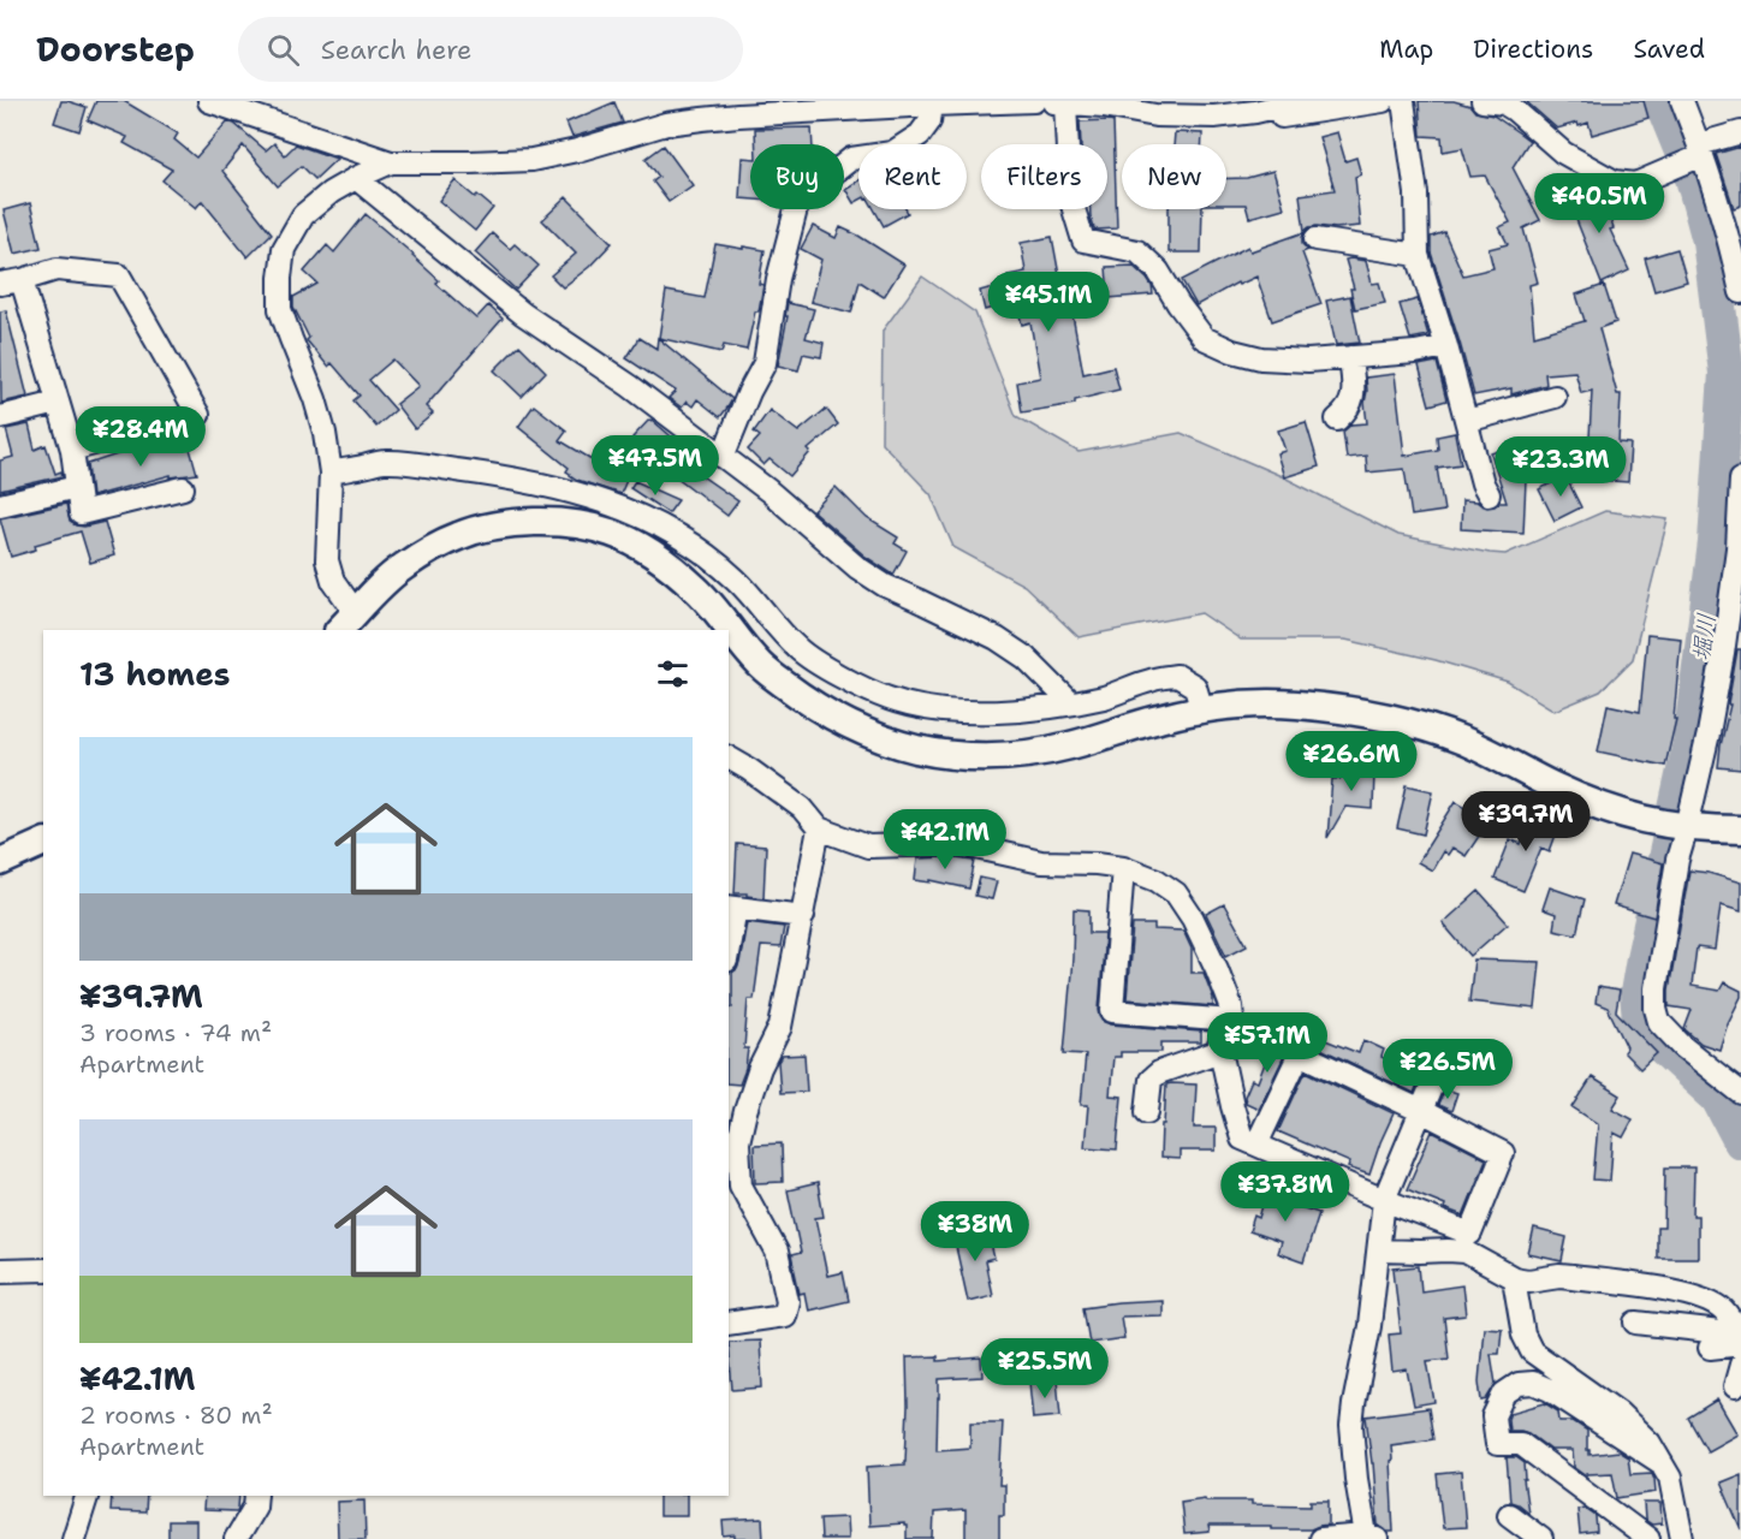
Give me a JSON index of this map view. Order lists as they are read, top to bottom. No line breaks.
{"water":["堀川"],"page":{"header":"Doorstep","search":"Search here","nav":["Map","Directions","Saved"],"chip":["Buy","Rent","Filters","New"],"price":["¥40.5M","¥45.1M","¥28.4M","¥47.5M","¥23.3M","¥26.6M","¥39.7M","¥42.1M","¥57.1M","¥26.5M","¥37.8M","¥38M","¥25.5M"],"heading":"13 homes","list":[{"name":"¥39.7M","note":"3 rooms · 74 m² · Apartment"},{"name":"¥42.1M","note":"2 rooms · 80 m² · Apartment"}]}}
